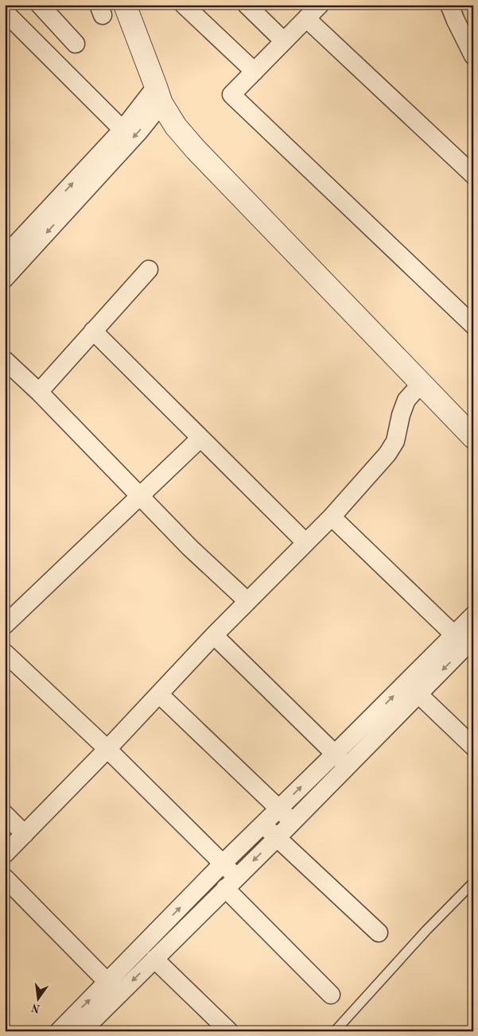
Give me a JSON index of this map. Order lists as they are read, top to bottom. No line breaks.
{"north":"bottom"}
